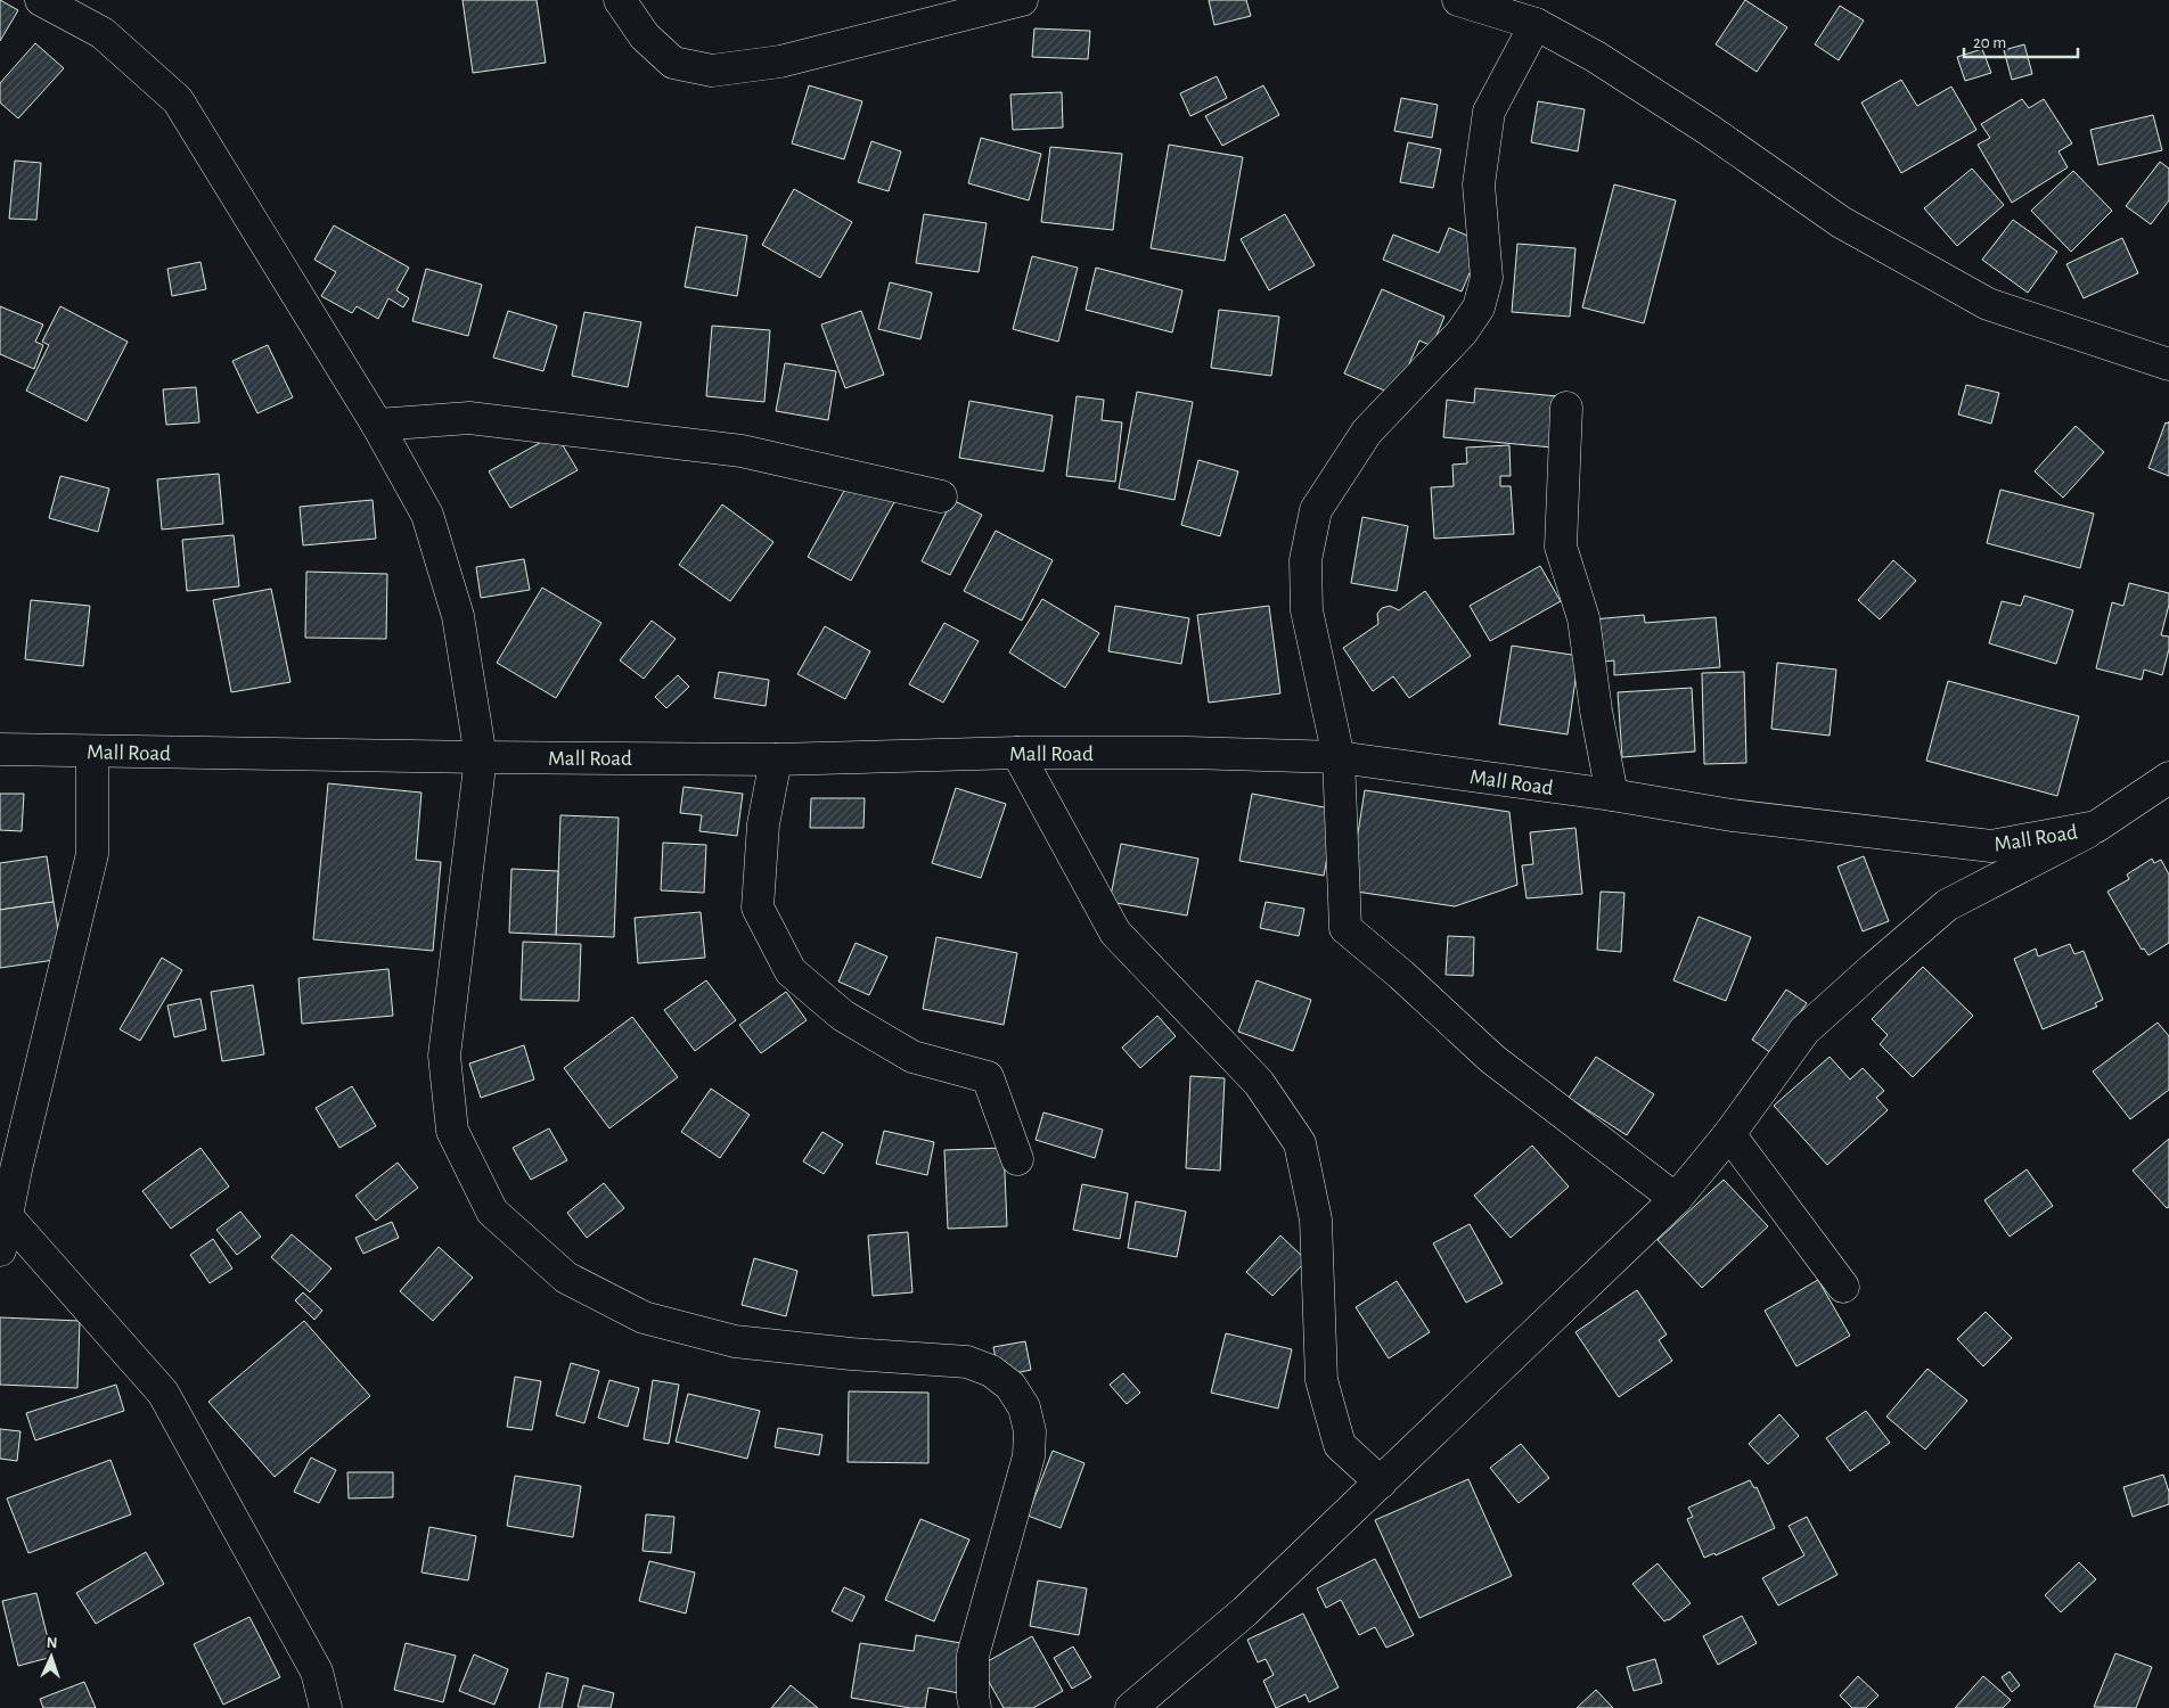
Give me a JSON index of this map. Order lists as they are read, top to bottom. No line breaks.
{"streets":{"street":["Mall Road"]},"scale_bar":"20 m","north":"top"}
